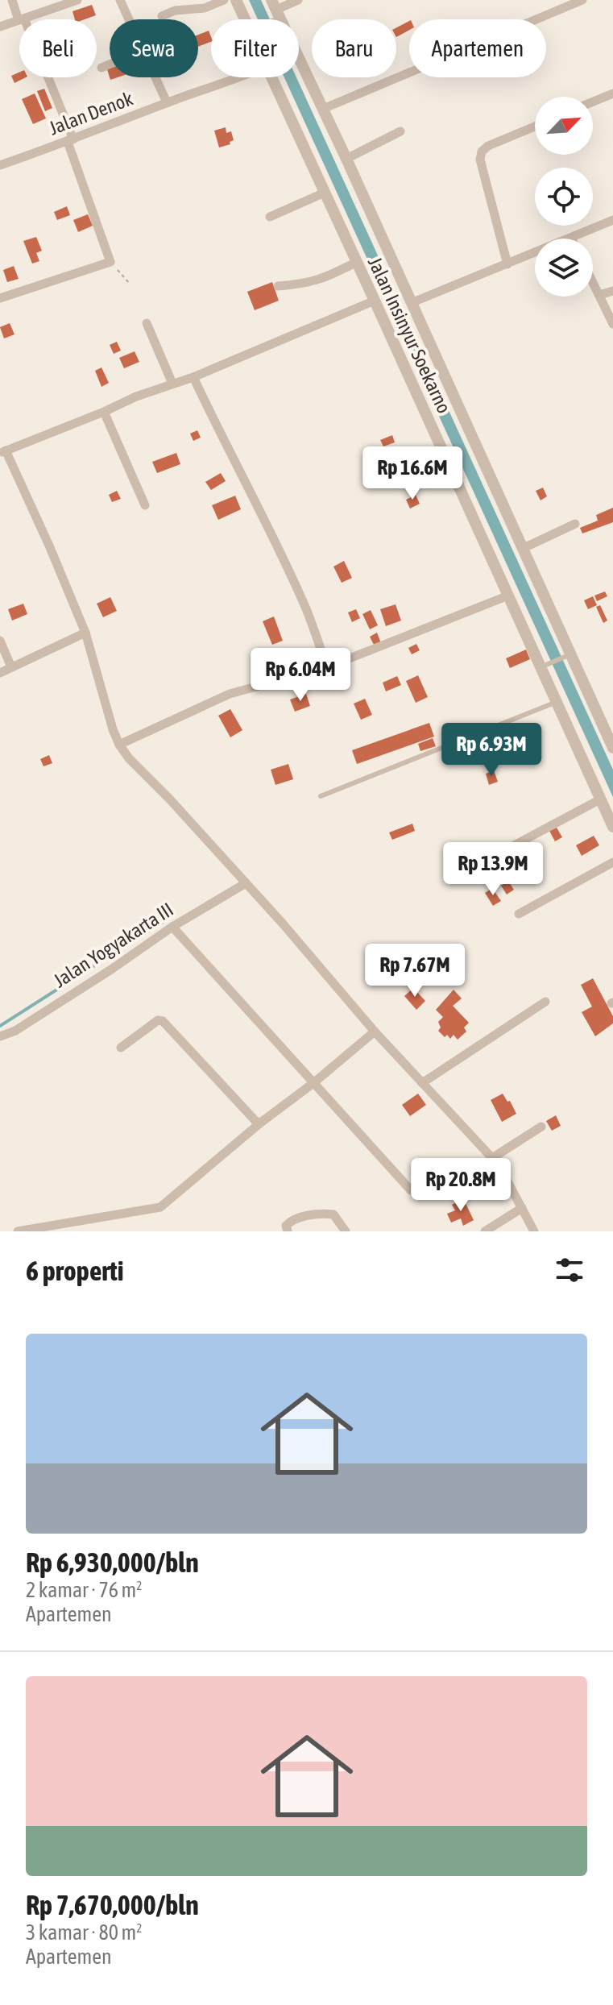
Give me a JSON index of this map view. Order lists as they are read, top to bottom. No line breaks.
{"streets":{"street":["Jalan Denok","Jalan Insinyur Soekarno","Jalan Yogyakarta III"]},"north":"top right","page":{"chip":["Beli","Sewa","Filter","Baru","Apartemen"],"price":["Rp 16.6M","Rp 6.04M","Rp 6.93M","Rp 13.9M","Rp 7.67M","Rp 20.8M"],"heading":"6 properti","list":[{"name":"Rp 6,930,000/bln","note":"2 kamar · 76 m² · Apartemen"},{"name":"Rp 7,670,000/bln","note":"3 kamar · 80 m² · Apartemen"}]}}
